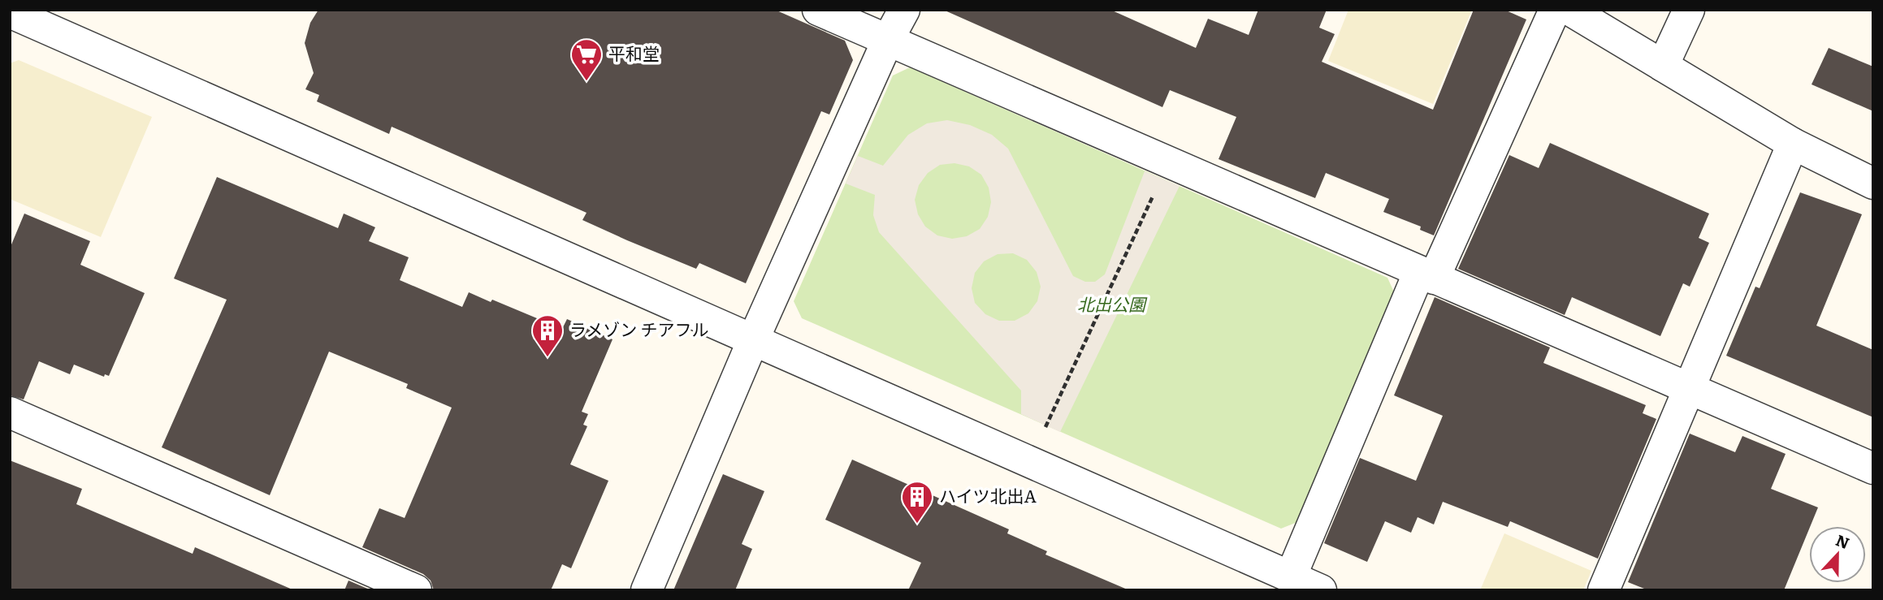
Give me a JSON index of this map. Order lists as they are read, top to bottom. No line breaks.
{"parks":["北出公園"],"places":{"supermarket":["平和堂"],"building":["ラメゾン チアフル","ハイツ北出A"]},"north":"top"}
